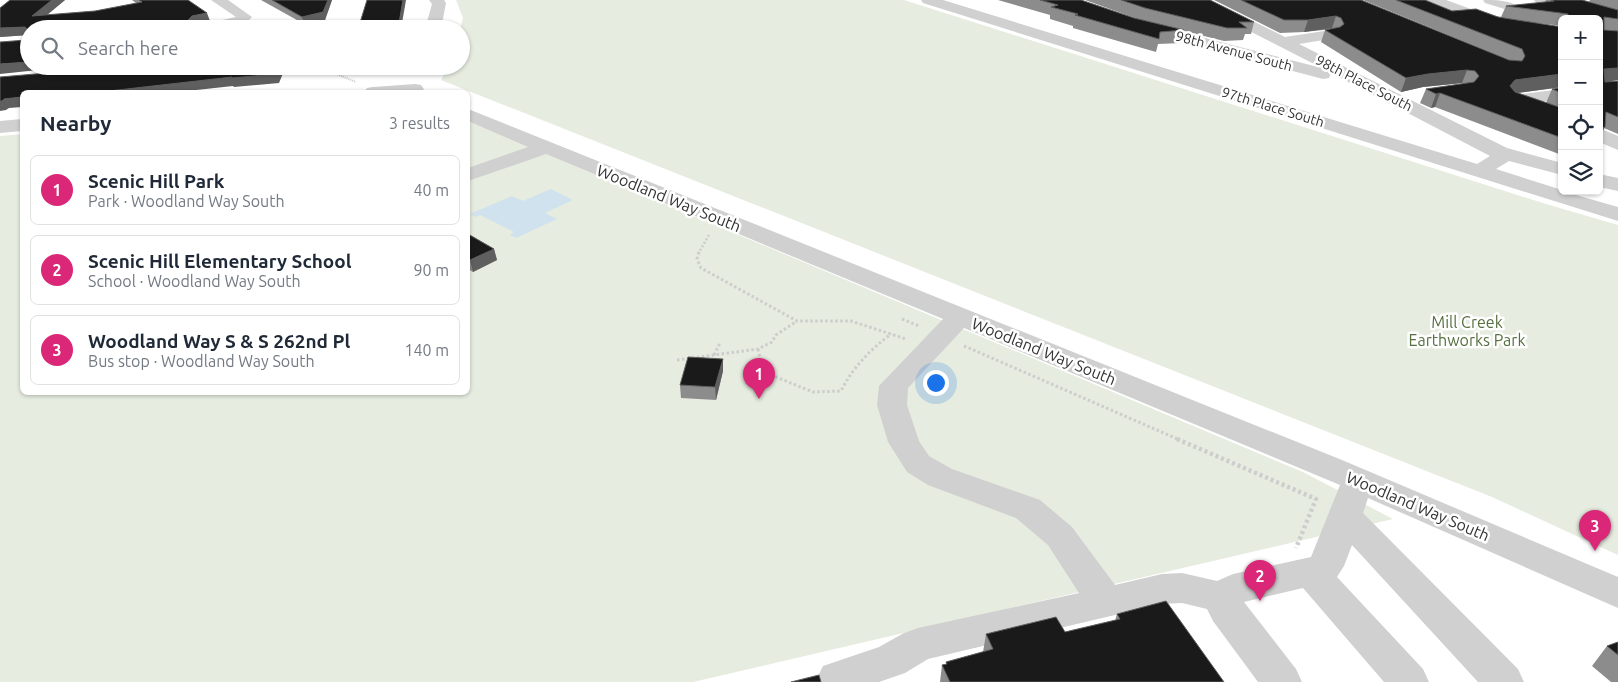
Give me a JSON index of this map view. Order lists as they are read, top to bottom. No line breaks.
{"streets":{"street":["98th Avenue South","98th Place South","97th Place South","Woodland Way South"]},"crossings":[["98th Avenue South","98th Place South"]],"parks":["Mill Creek Earthworks Park"],"page":{"map_buttons":["+","−"],"search":"Search here","heading":["Nearby","3 results"],"list":[{"mark":"1","name":"Scenic Hill Park","note":"Park · Woodland Way South","value":"40 m"},{"mark":"2","name":"Scenic Hill Elementary School","note":"School · Woodland Way South","value":"90 m"},{"mark":"3","name":"Woodland Way S & S 262nd Pl","note":"Bus stop · Woodland Way South","value":"140 m"}],"pins":["1","3","2"]}}
